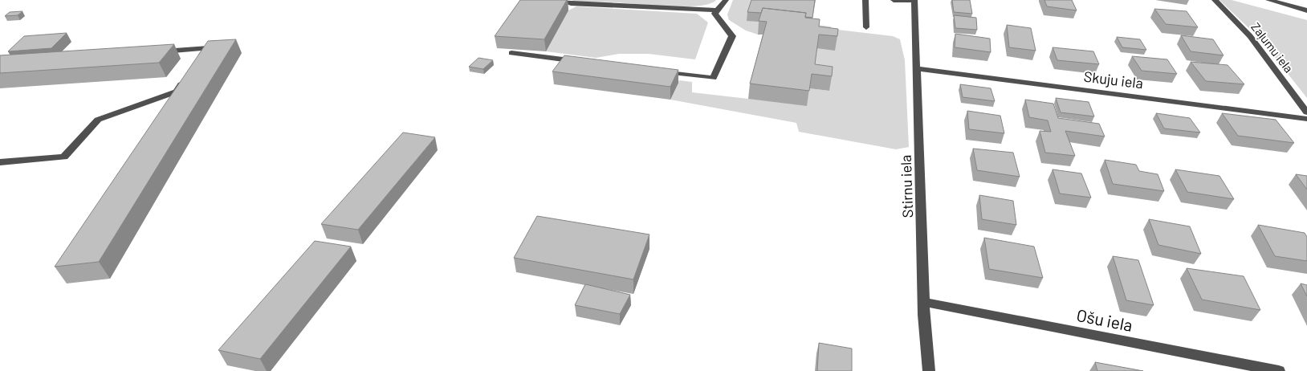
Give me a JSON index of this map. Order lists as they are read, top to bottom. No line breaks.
{"streets":{"street":["Zaļumu iela","Skuju iela","Stirnu iela","Ošu iela"]},"crossings":[["Skuju iela","Stirnu iela"],["Stirnu iela","Ošu iela"]]}
